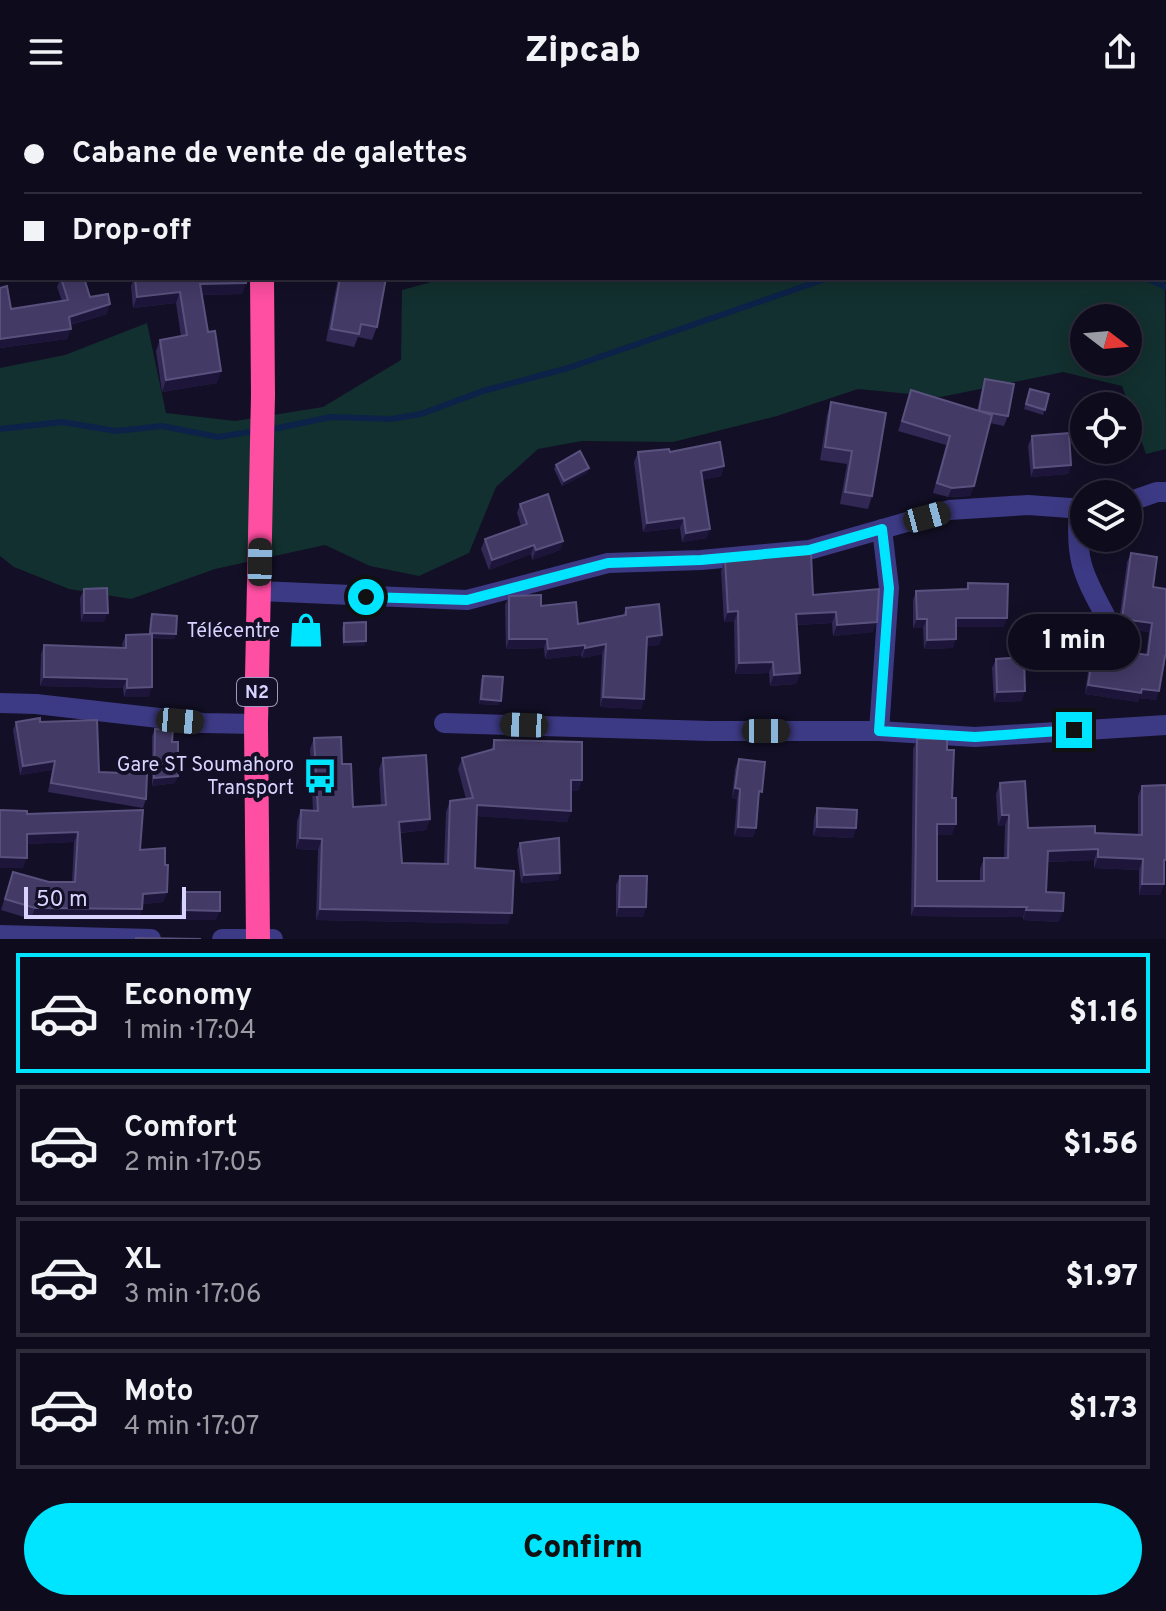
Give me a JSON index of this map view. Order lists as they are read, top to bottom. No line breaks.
{"streets":{"highway":["N2"]},"places":{"shop":["Télécentre"],"bus stop":["Gare ST Soumahoro Transport"]},"scale_bar":"50 m","north":"right","page":{"header":"Zipcab","banner":["Cabane de vente de galettes","Drop-off"],"bubble":"1 min","scale":"50 m","list":[{"name":"Economy","note":"1 min · 17:04","value":"$1.16"},{"name":"Comfort","note":"2 min · 17:05","value":"$1.56"},{"name":"XL","note":"3 min · 17:06","value":"$1.97"},{"name":"Moto","note":"4 min · 17:07","value":"$1.73"}],"buttons":"Confirm"}}
